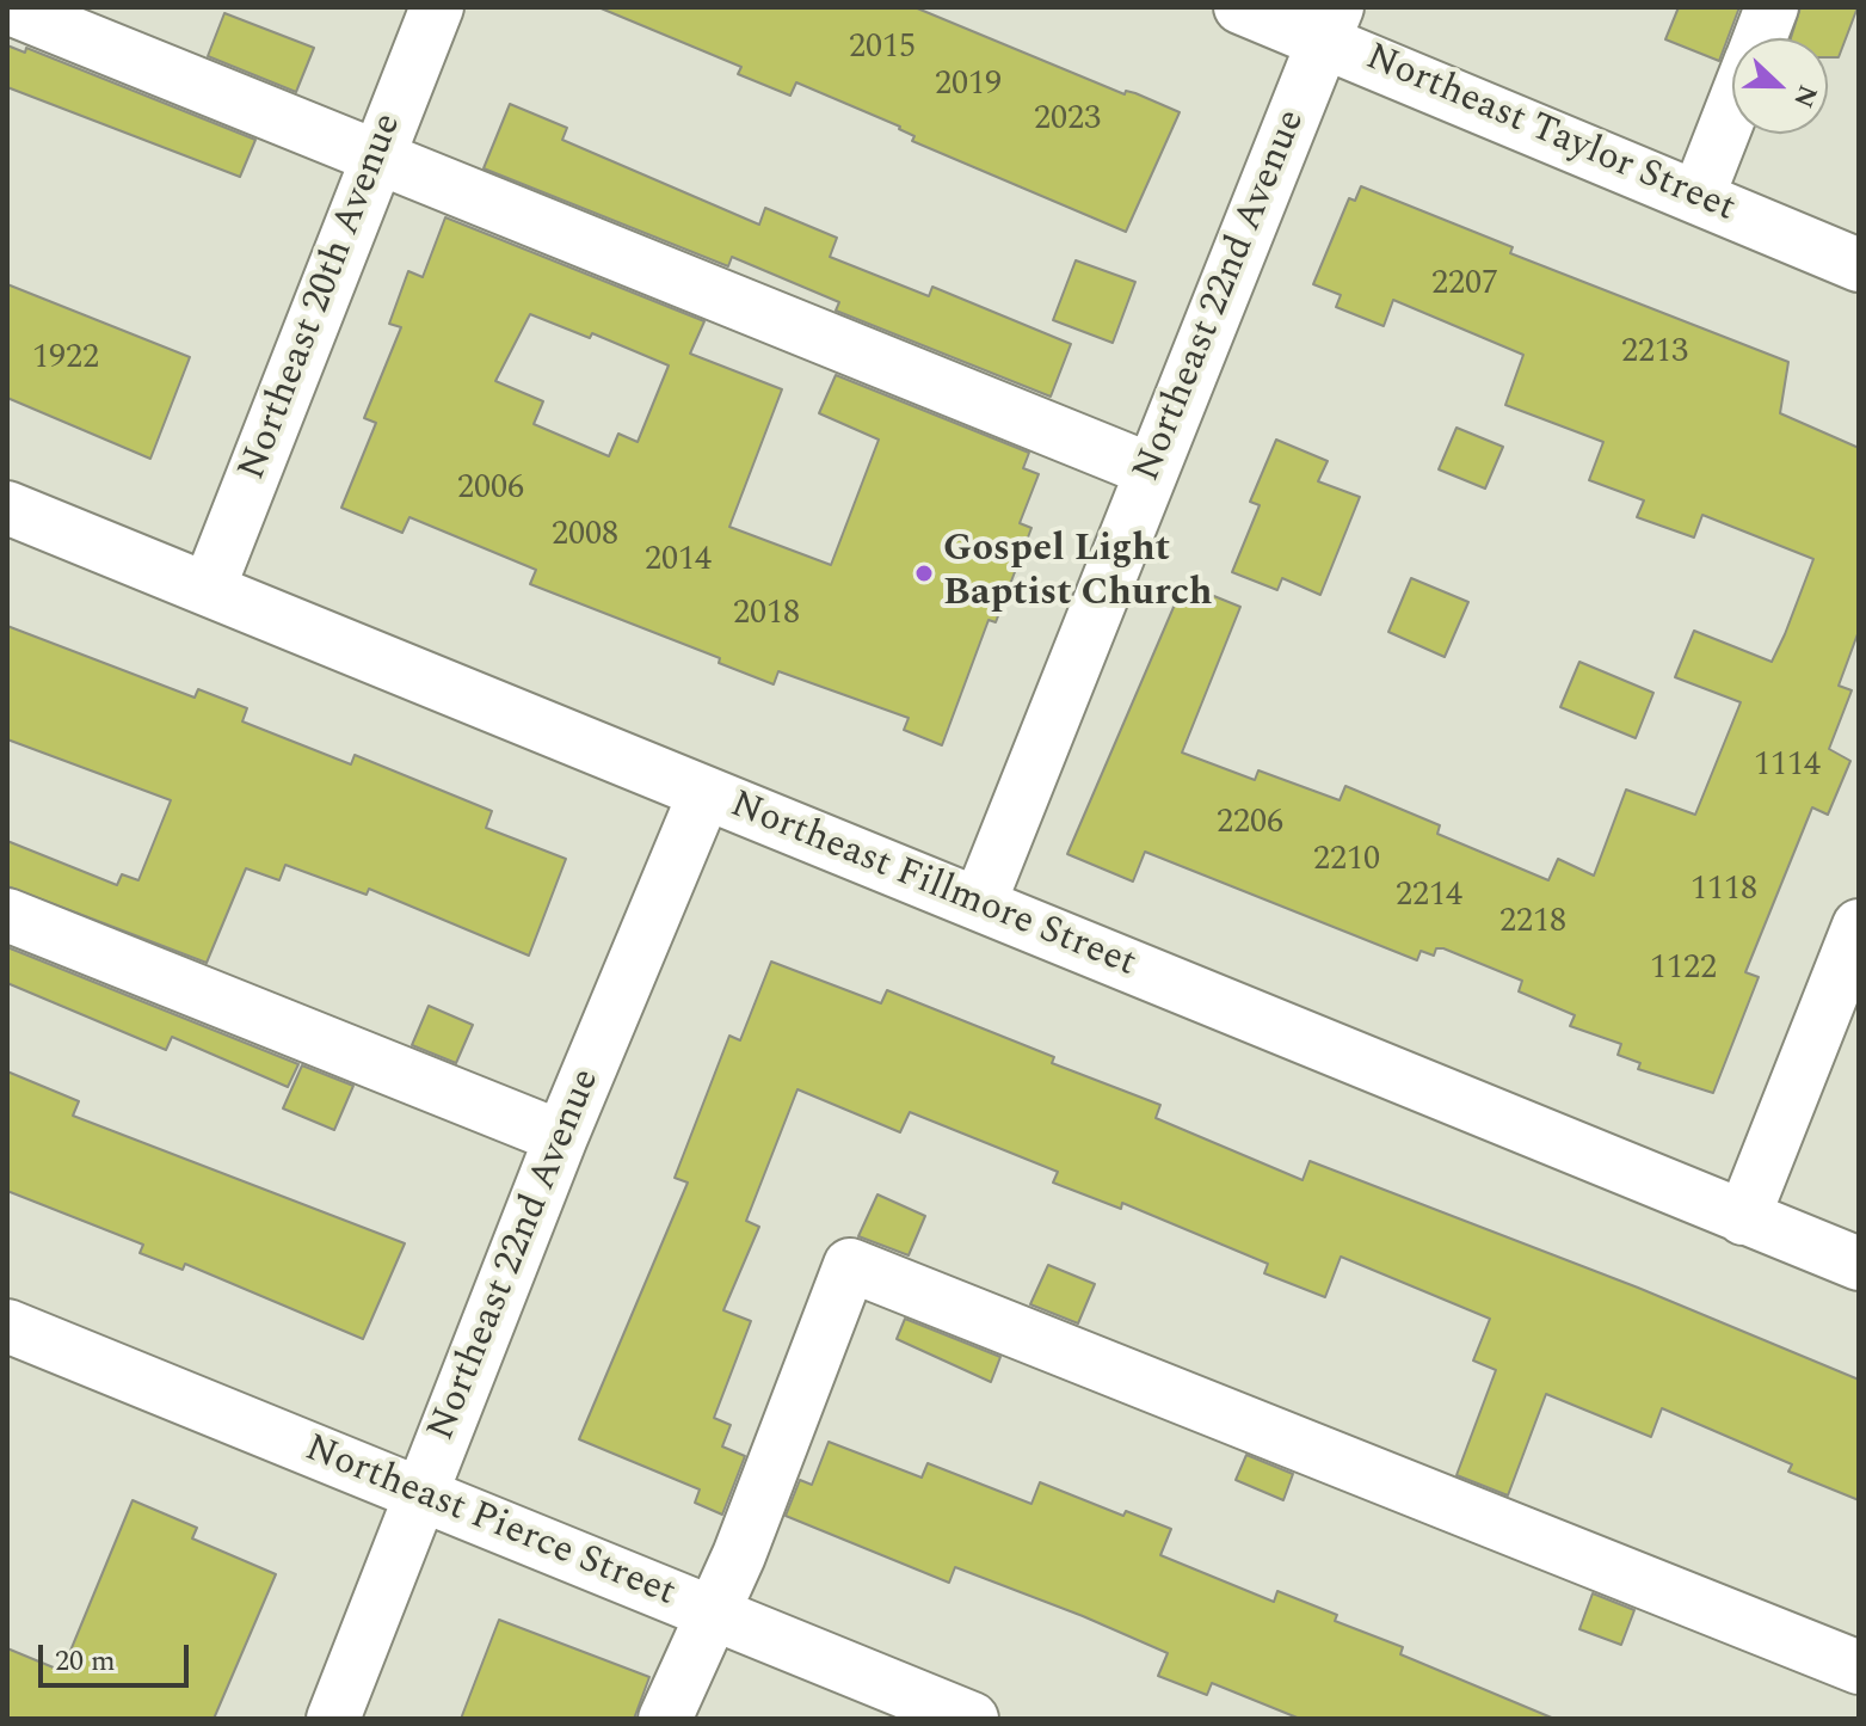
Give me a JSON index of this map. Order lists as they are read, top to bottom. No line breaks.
{"streets":{"street":["Northeast Taylor Street","Northeast 22nd Avenue","Northeast 20th Avenue","Northeast Fillmore Street","Northeast Pierce Street"]},"crossings":[["Northeast Taylor Street","Northeast 22nd Avenue"],["Northeast 22nd Avenue","Northeast Fillmore Street"],["Northeast 22nd Avenue","Northeast Pierce Street"],["Northeast 20th Avenue","Northeast Fillmore Street"]],"places":["Gospel Light Baptist Church"],"house_numbers":["2015","2019","2023","2207","2213","1922","2006","2008","2014","2018","1114","2206","2210","1118","2214","2218","1122"],"scale_bar":"20 m","north":"right"}
